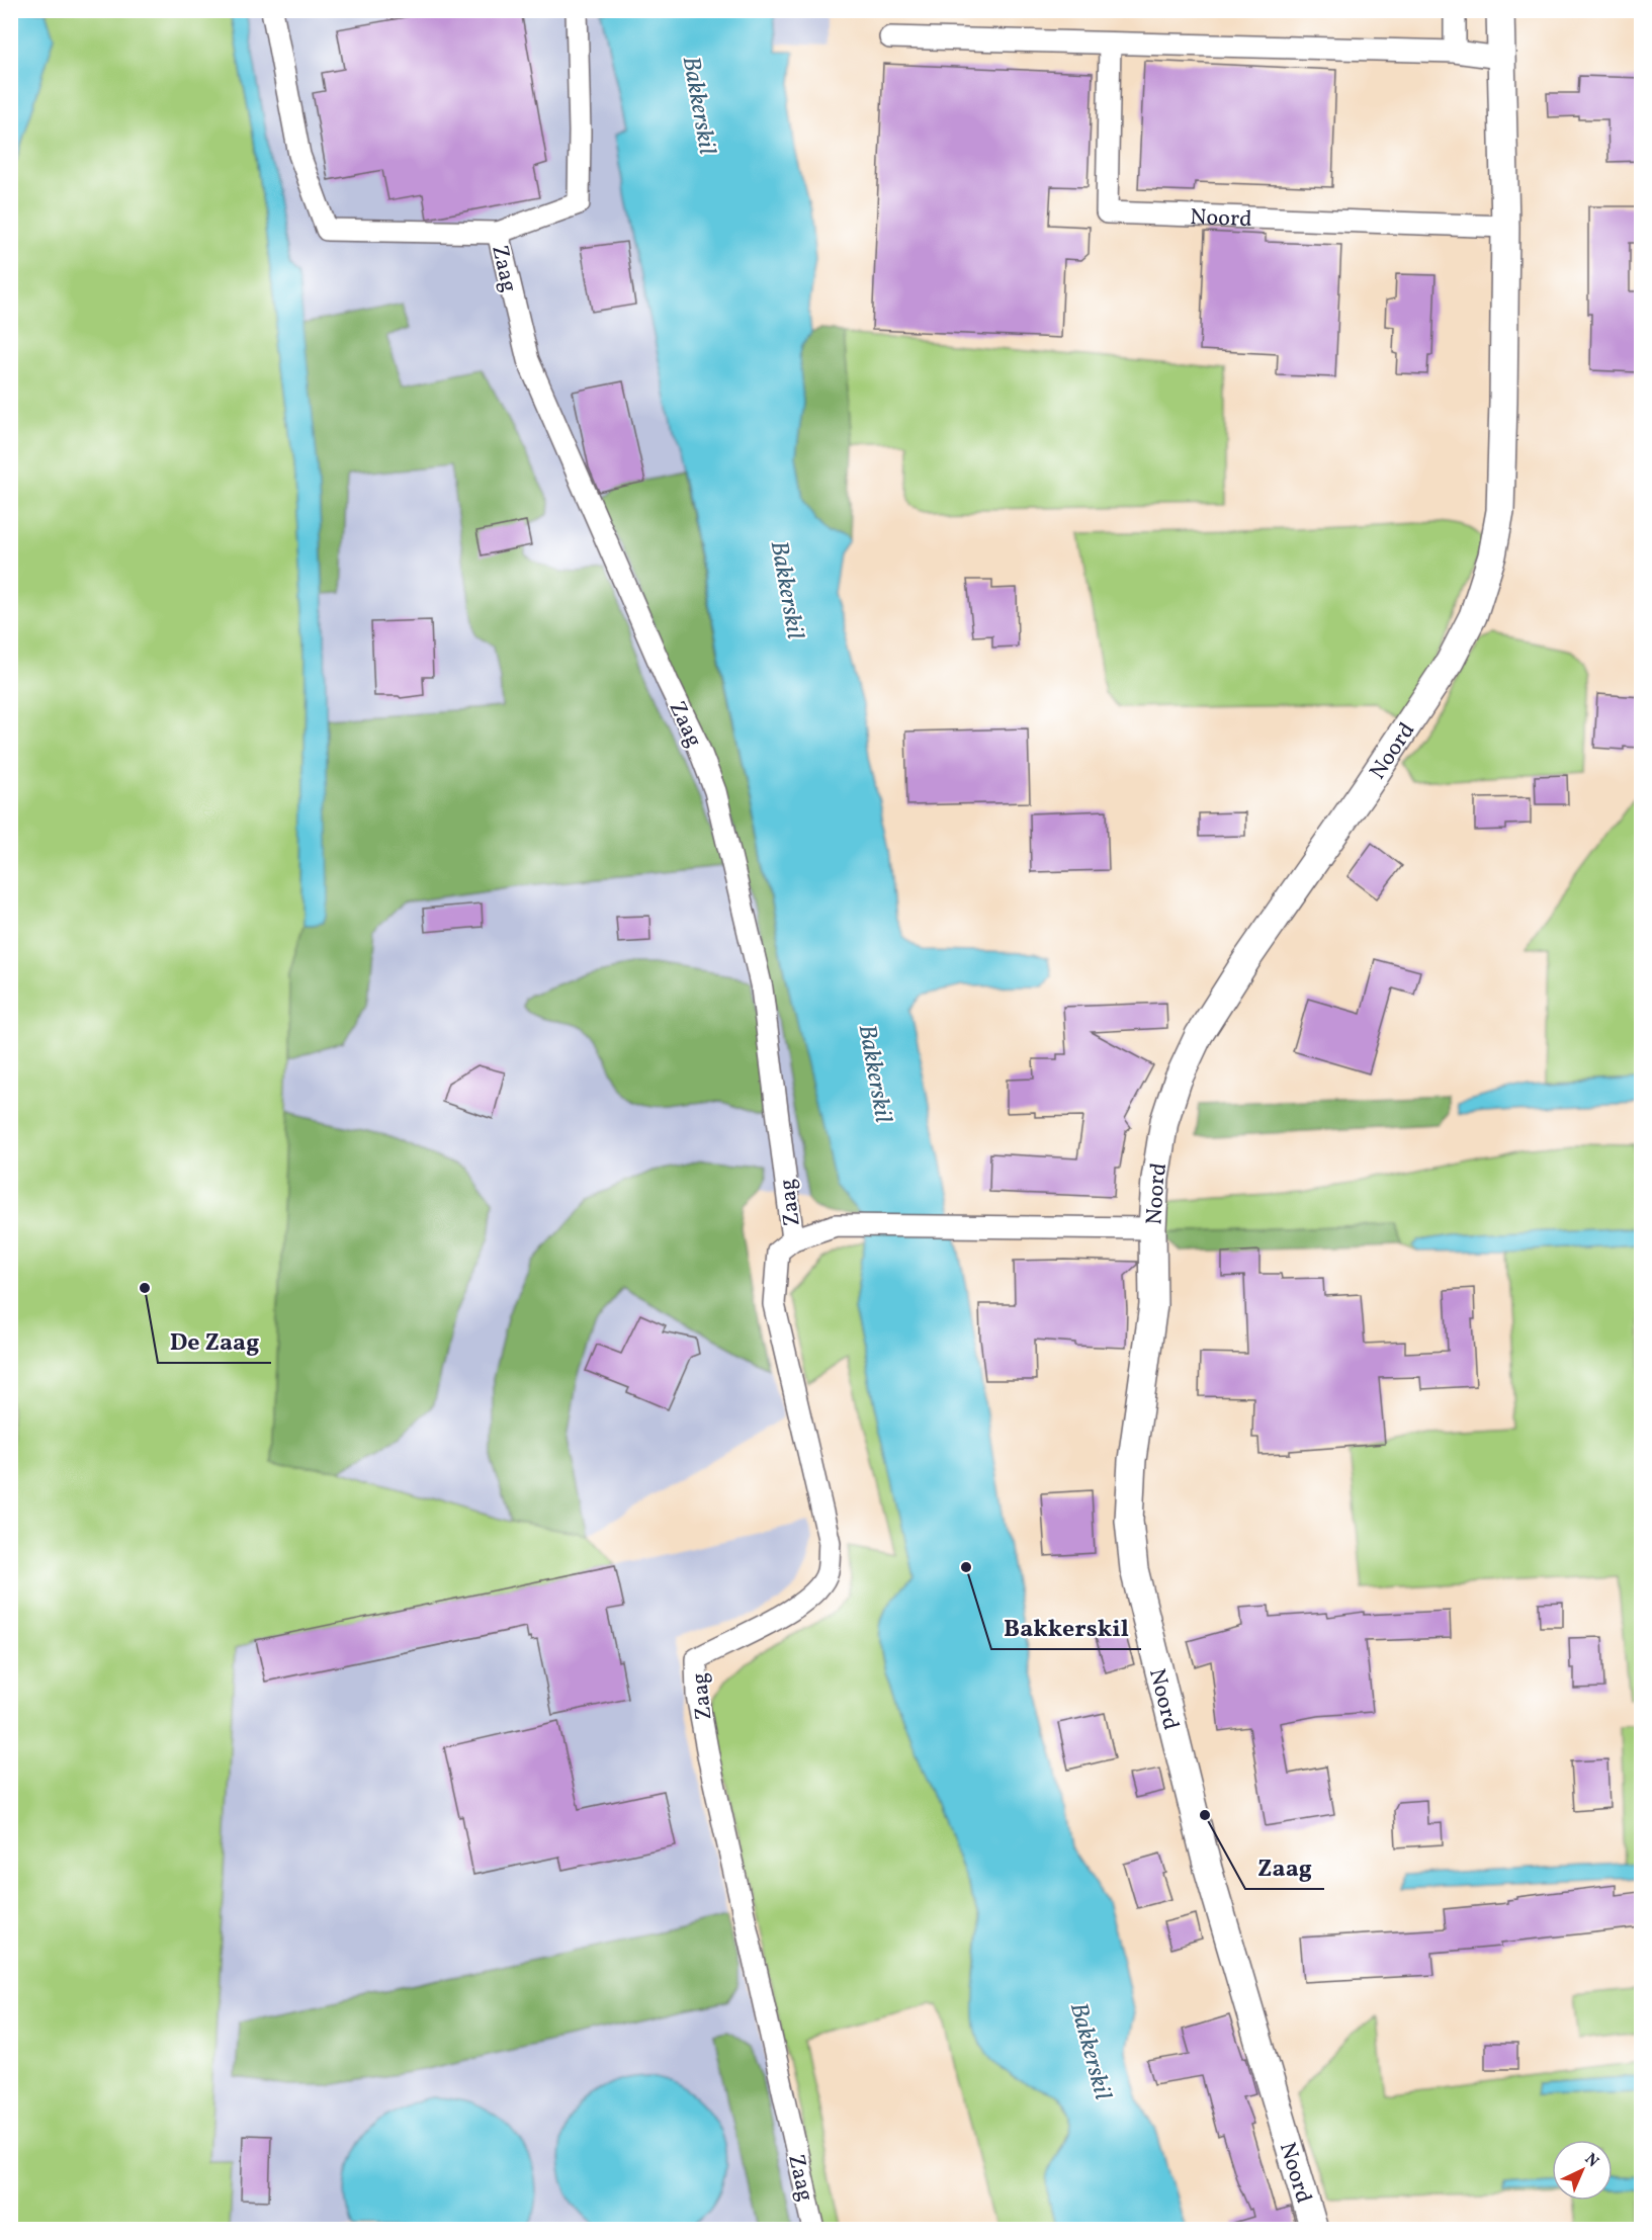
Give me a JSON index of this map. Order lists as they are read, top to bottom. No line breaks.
{"streets":{"street":["Noord","Zaag"]},"crossings":[["Noord","Zaag"]],"water":["Bakkerskil"],"places":["De Zaag","Bakkerskil","Zaag"],"north":"top right"}
